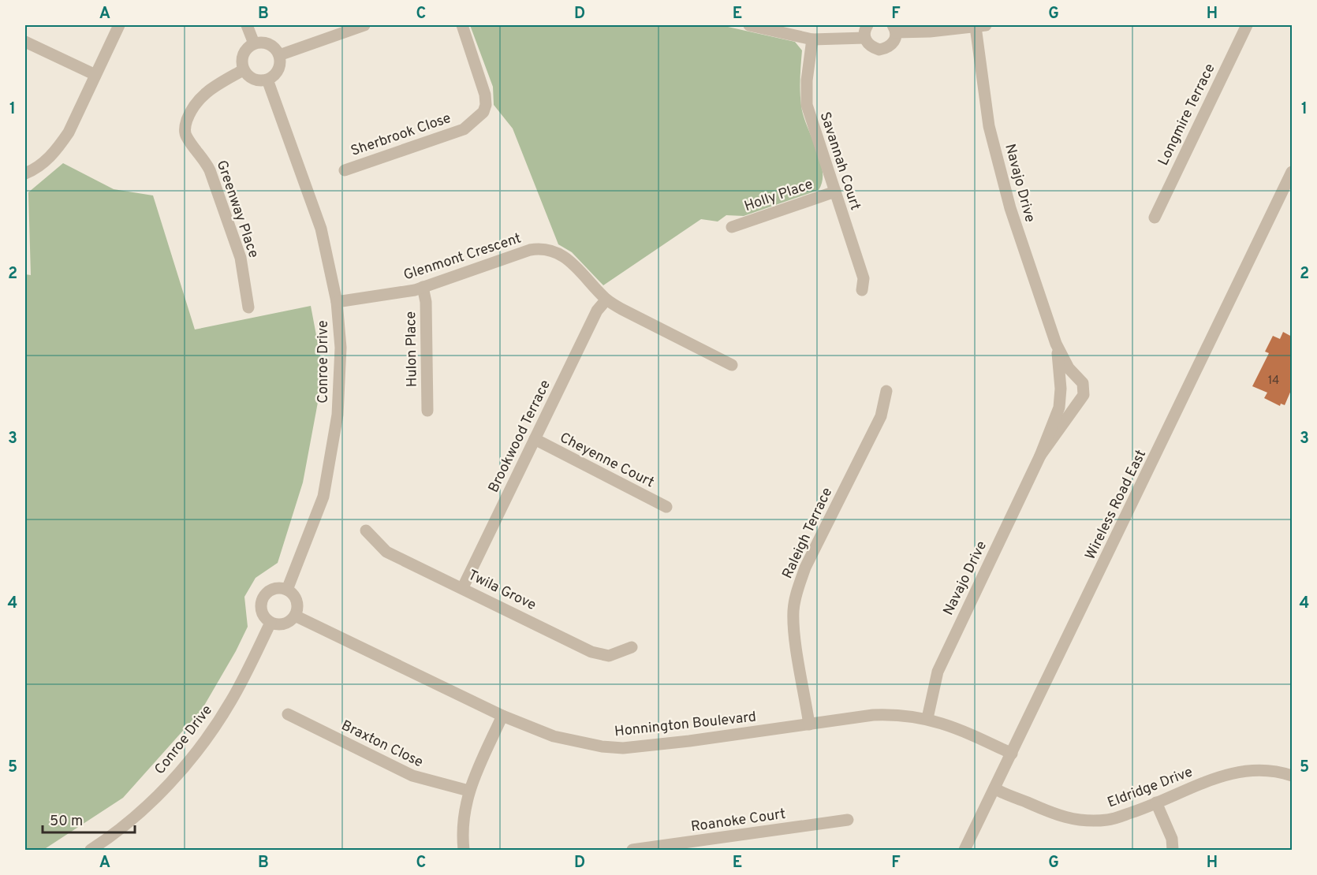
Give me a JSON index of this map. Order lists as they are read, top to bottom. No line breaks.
{"streets":{"street":["Longmire Terrace","Sherbrook Close","Savannah Court","Navajo Drive","Holly Place","Greenway Place","Glenmont Crescent","Hulon Place","Conroe Drive","Brookwood Terrace","Cheyenne Court","Wireless Road East","Raleigh Terrace","Twila Grove","Honnington Boulevard","Braxton Close","Eldridge Drive","Roanoke Court"]},"crossings":[["Savannah Court","Holly Place"],["Navajo Drive","Honnington Boulevard"],["Greenway Place","Conroe Drive"],["Glenmont Crescent","Hulon Place"],["Glenmont Crescent","Conroe Drive"],["Glenmont Crescent","Brookwood Terrace"],["Conroe Drive","Honnington Boulevard"],["Brookwood Terrace","Cheyenne Court"],["Brookwood Terrace","Twila Grove"],["Wireless Road East","Honnington Boulevard"],["Wireless Road East","Eldridge Drive"],["Raleigh Terrace","Honnington Boulevard"]],"house_numbers":["14"],"scale_bar":"50 m","grid":{"columns":["A","B","C","D","E","F","G","H"],"rows":["1","2","3","4","5"]}}
